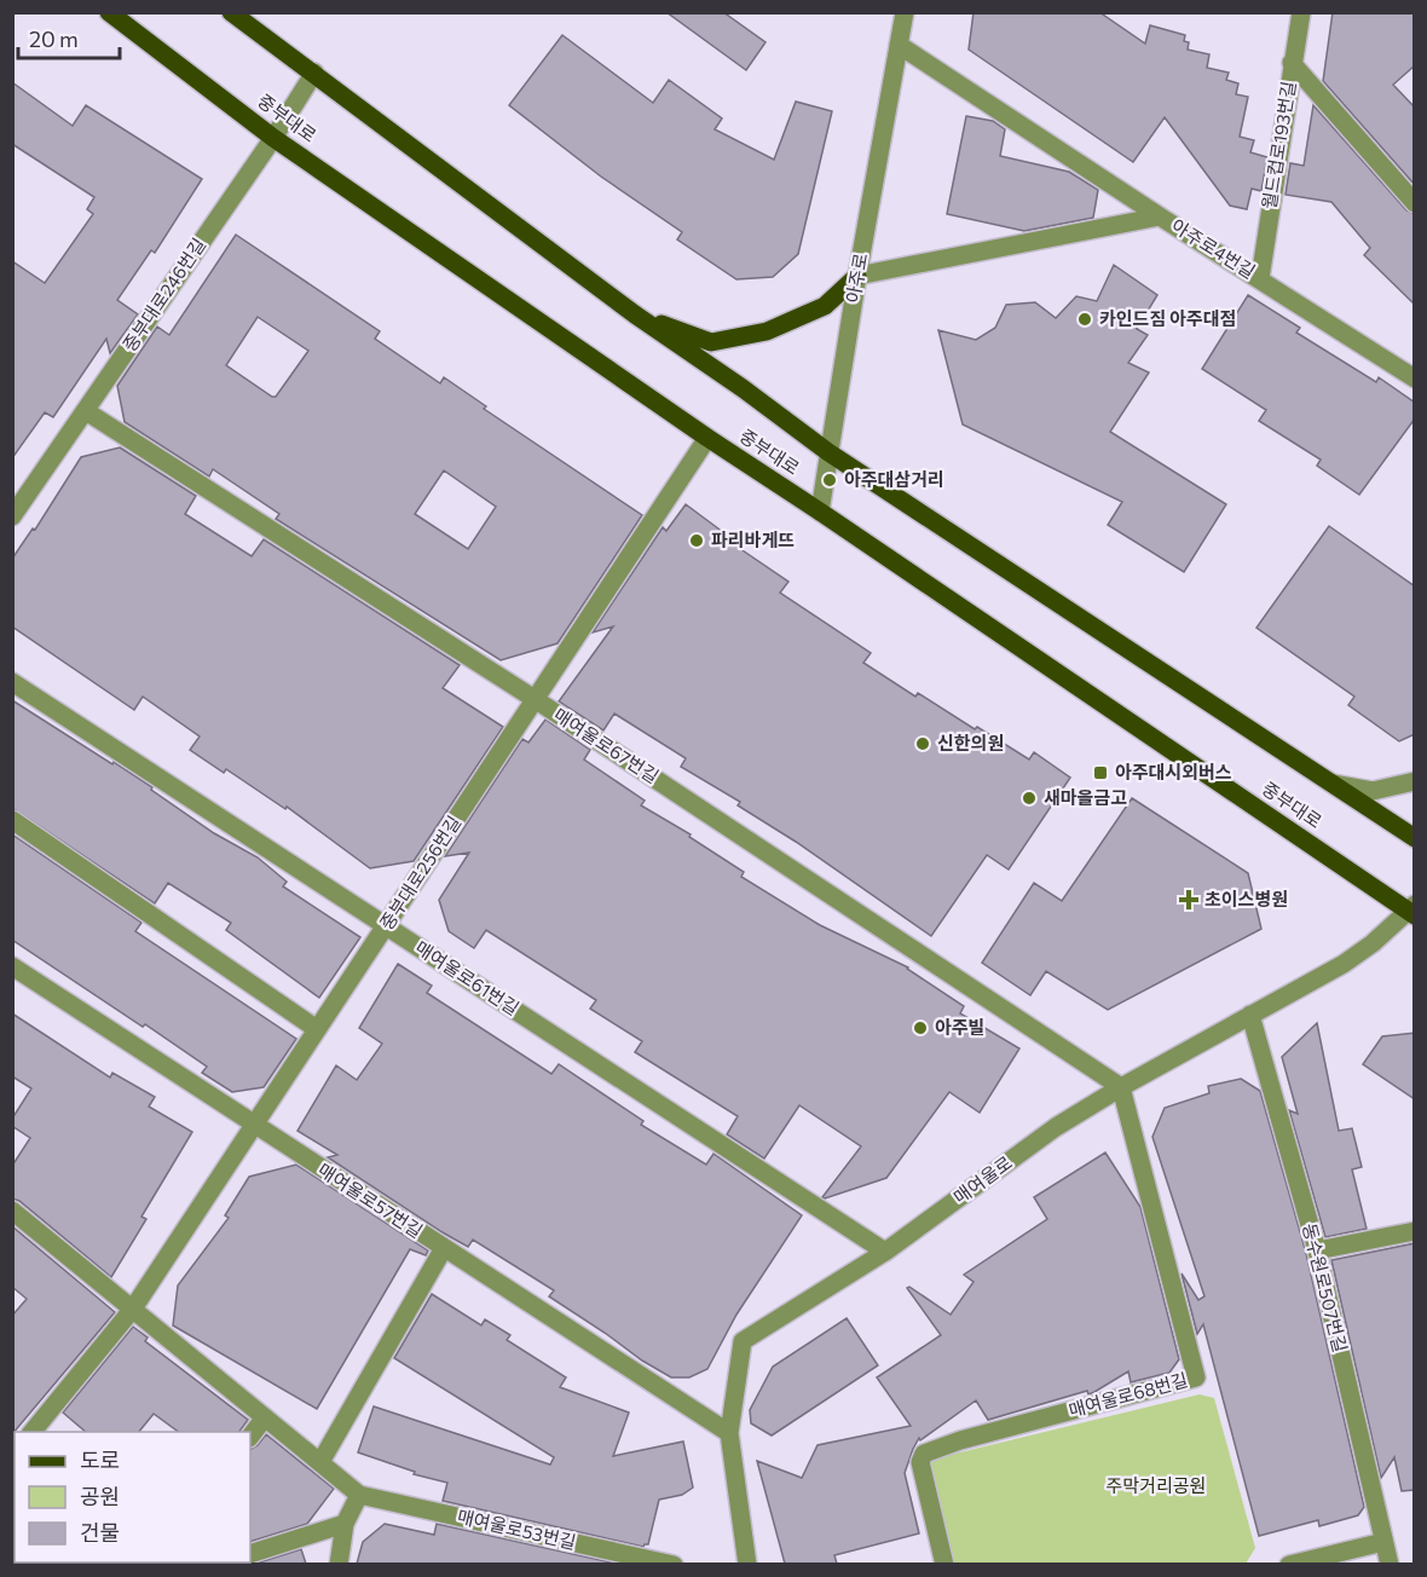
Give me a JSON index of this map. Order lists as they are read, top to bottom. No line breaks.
{"streets":{"main road":["중부대로"],"street":["월드컵로193번길","아주로4번길","아주로","중부대로246번길","매여울로67번길","중부대로256번길","매여울로61번길","매여울로","매여울로57번길","동수원로507번길","매여울로68번길","매여울로53번길"]},"crossings":[["중부대로","아주로"],["중부대로","중부대로246번길"],["중부대로","중부대로256번길"],["중부대로","매여울로"],["월드컵로193번길","아주로4번길"],["아주로4번길","아주로"],["중부대로246번길","매여울로67번길"],["매여울로67번길","중부대로256번길"],["매여울로67번길","매여울로"],["매여울로67번길","매여울로68번길"],["중부대로256번길","매여울로61번길"],["중부대로256번길","매여울로57번길"],["매여울로61번길","매여울로"],["매여울로","매여울로57번길"],["매여울로","동수원로507번길"],["매여울로","매여울로68번길"]],"parks":["주막거리공원"],"places":{"other":["카인드짐 아주대점","아주대삼거리","파리바게뜨","신한의원","새마을금고","아주빌"],"transit":["아주대시외버스"],"health":["초이스병원"]},"legend":["도로","공원","건물"],"scale_bar":"20 m"}
